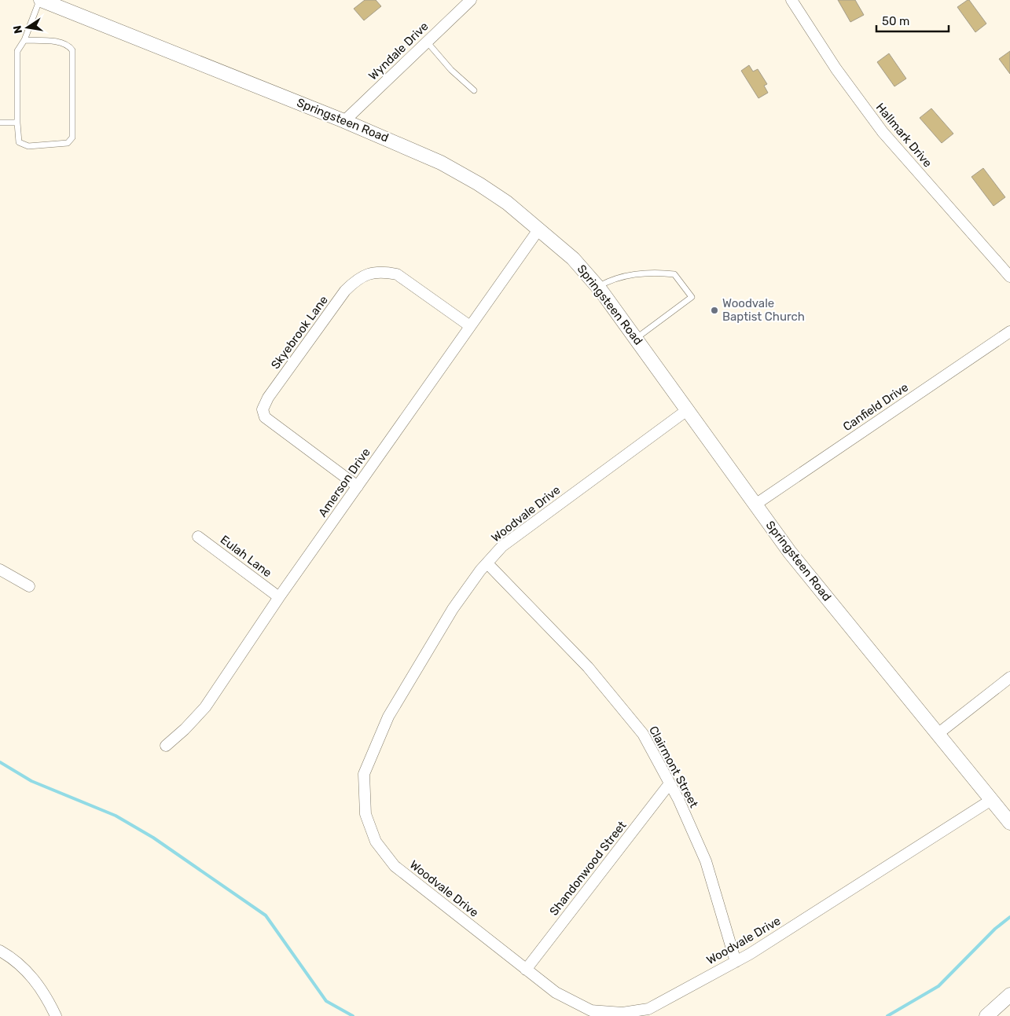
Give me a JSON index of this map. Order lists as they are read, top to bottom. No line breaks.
{"streets":{"street":["Wyndale Drive","Springsteen Road","Hallmark Drive","Skyebrook Lane","Canfield Drive","Amerson Drive","Woodvale Drive","Eulah Lane","Clairmont Street","Shandonwood Street"]},"crossings":[["Wyndale Drive","Springsteen Road"],["Springsteen Road","Canfield Drive"],["Springsteen Road","Amerson Drive"],["Springsteen Road","Woodvale Drive"],["Skyebrook Lane","Amerson Drive"],["Amerson Drive","Eulah Lane"],["Woodvale Drive","Clairmont Street"],["Woodvale Drive","Shandonwood Street"],["Clairmont Street","Shandonwood Street"]],"places":["Woodvale Baptist Church"],"scale_bar":"50 m","north":"left"}
